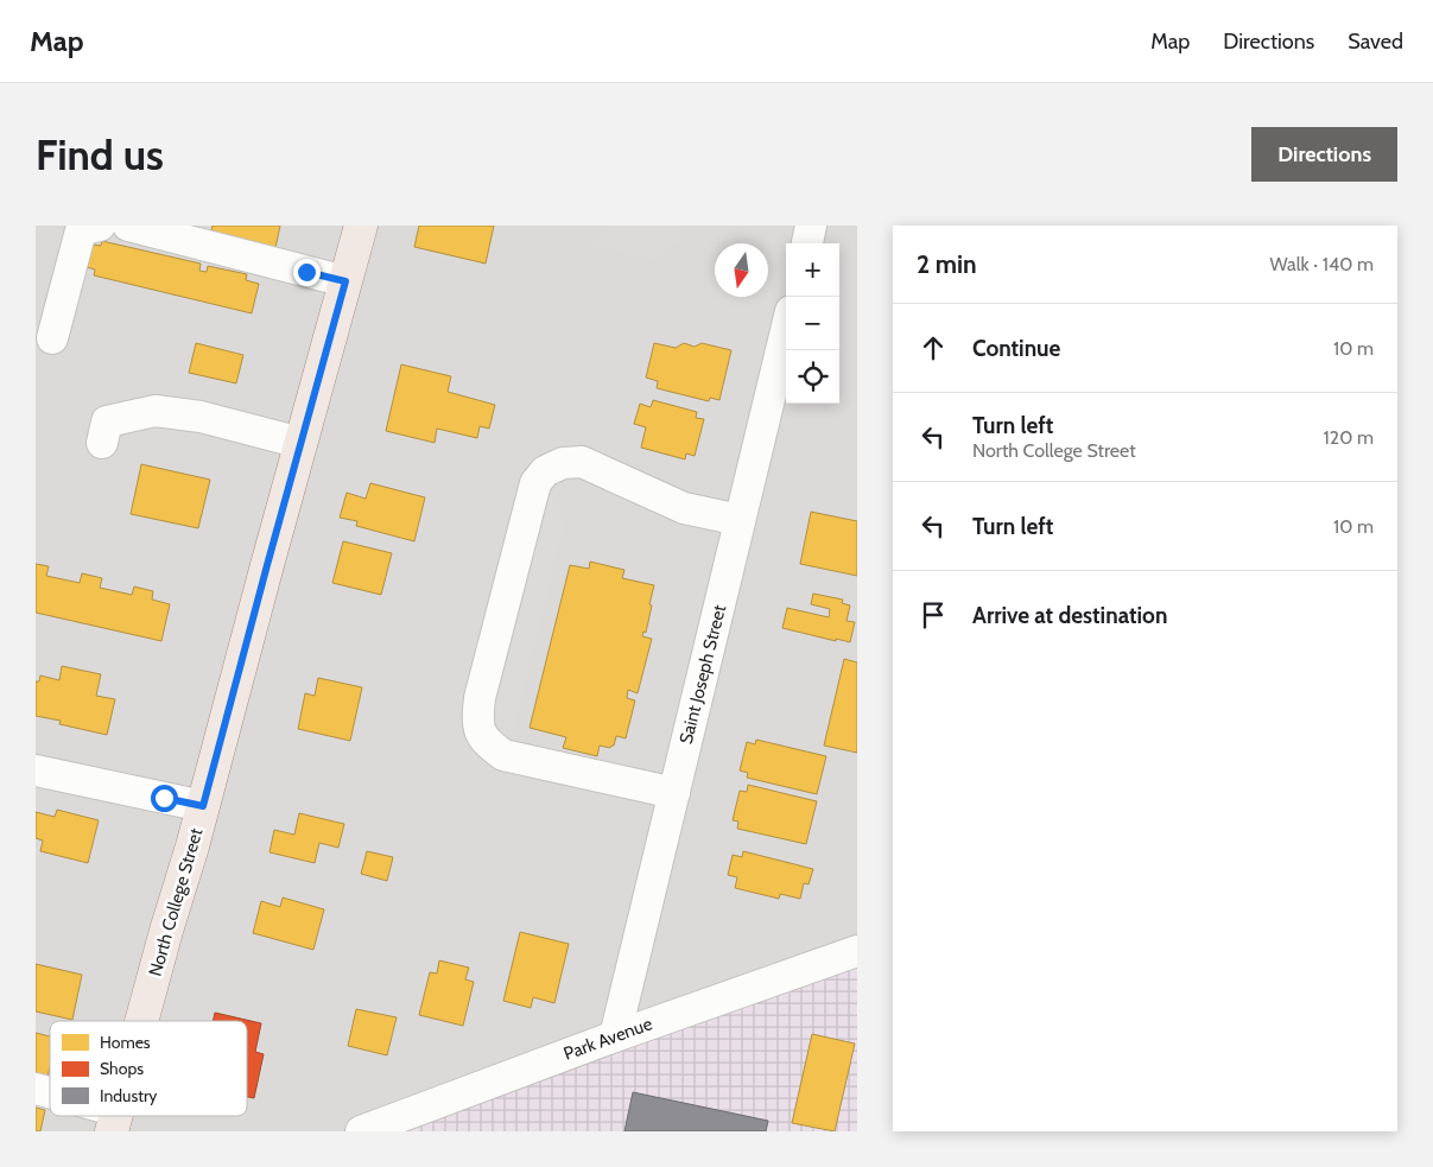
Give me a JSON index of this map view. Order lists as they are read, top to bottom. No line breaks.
{"streets":{"main road":["North College Street"],"street":["Saint Joseph Street","Park Avenue"]},"crossings":[["Saint Joseph Street","Park Avenue"]],"legend":["Homes","Shops","Industry"],"north":"bottom","page":{"header":"Map","nav":["Map","Directions","Saved"],"buttons":"Directions","title":"Find us","heading":["2 min","Walk · 140 m"],"map_buttons":["+","−"],"list":[["Continue","10 m"],["Turn left","North College Street","120 m"],["Turn left","10 m"],"Arrive at destination"]}}
